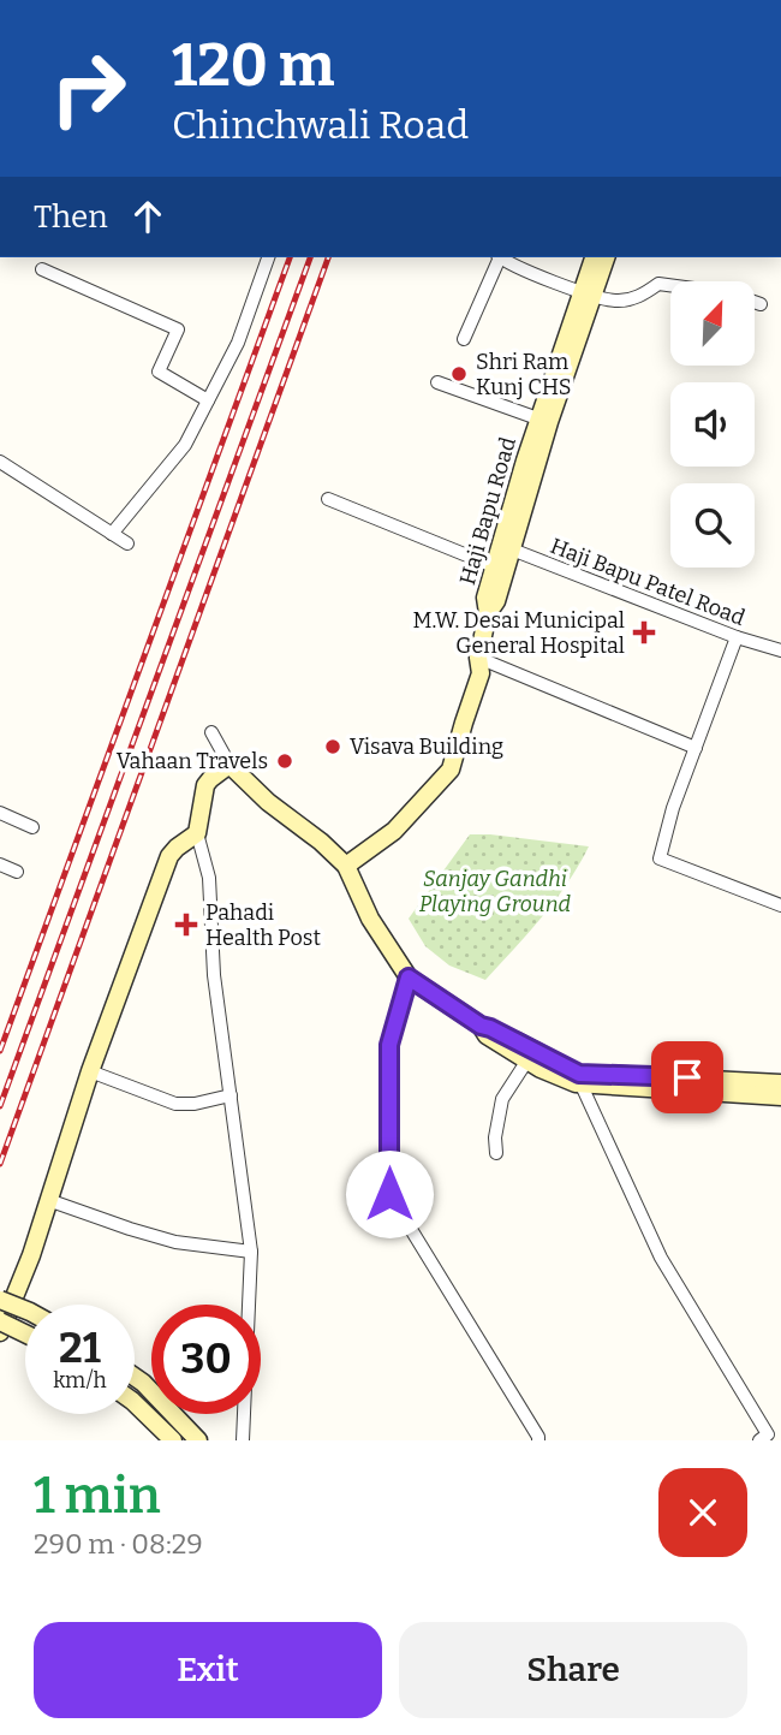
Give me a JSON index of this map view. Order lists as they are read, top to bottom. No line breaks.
{"streets":{"street":["Haji Bapu Road","Haji Bapu Patel Road"]},"crossings":[["Haji Bapu Road","Haji Bapu Patel Road"]],"parks":["Sanjay Gandhi Playing Ground"],"places":{"other":["Shri Ram Kunj CHS","Visava Building","Vahaan Travels"],"health":["M.W. Desai Municipal General Hospital","Pahadi Health Post"]},"north":"top right","page":{"turn":["120 m","Chinchwali Road"],"then":"Then","speed":"21 km/h","limit":"30","heading":["1 min","290 m · 08:29"],"buttons":["Exit","Share"]}}
